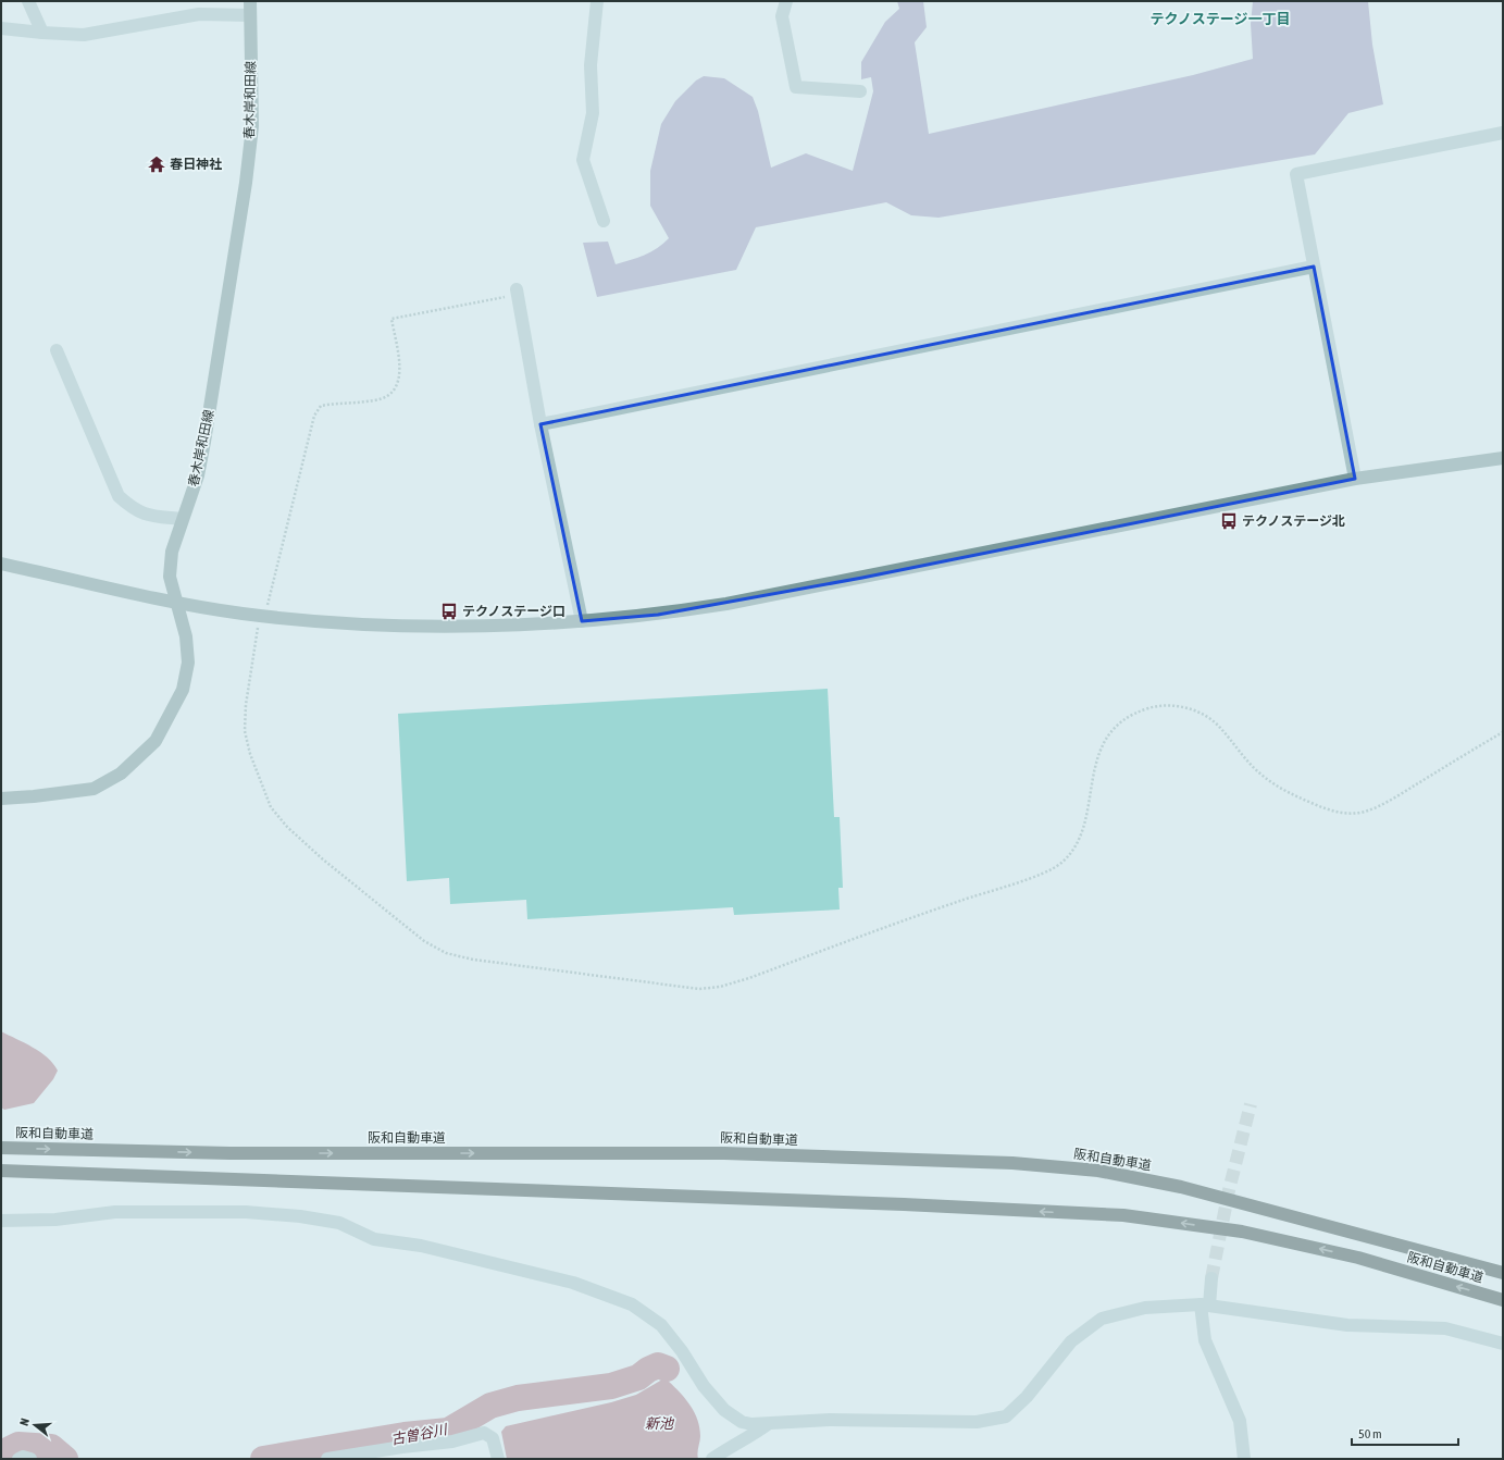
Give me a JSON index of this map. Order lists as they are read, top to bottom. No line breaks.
{"streets":{"highway":["阪和自動車道"],"street":["春木岸和田線"]},"districts":["テクノステージ一丁目"],"water":["新池","古曽谷川"],"places":{"temple":["春日神社"],"bus stop":["テクノステージ北","テクノステージ口"]},"scale_bar":"50 m","north":"left"}
